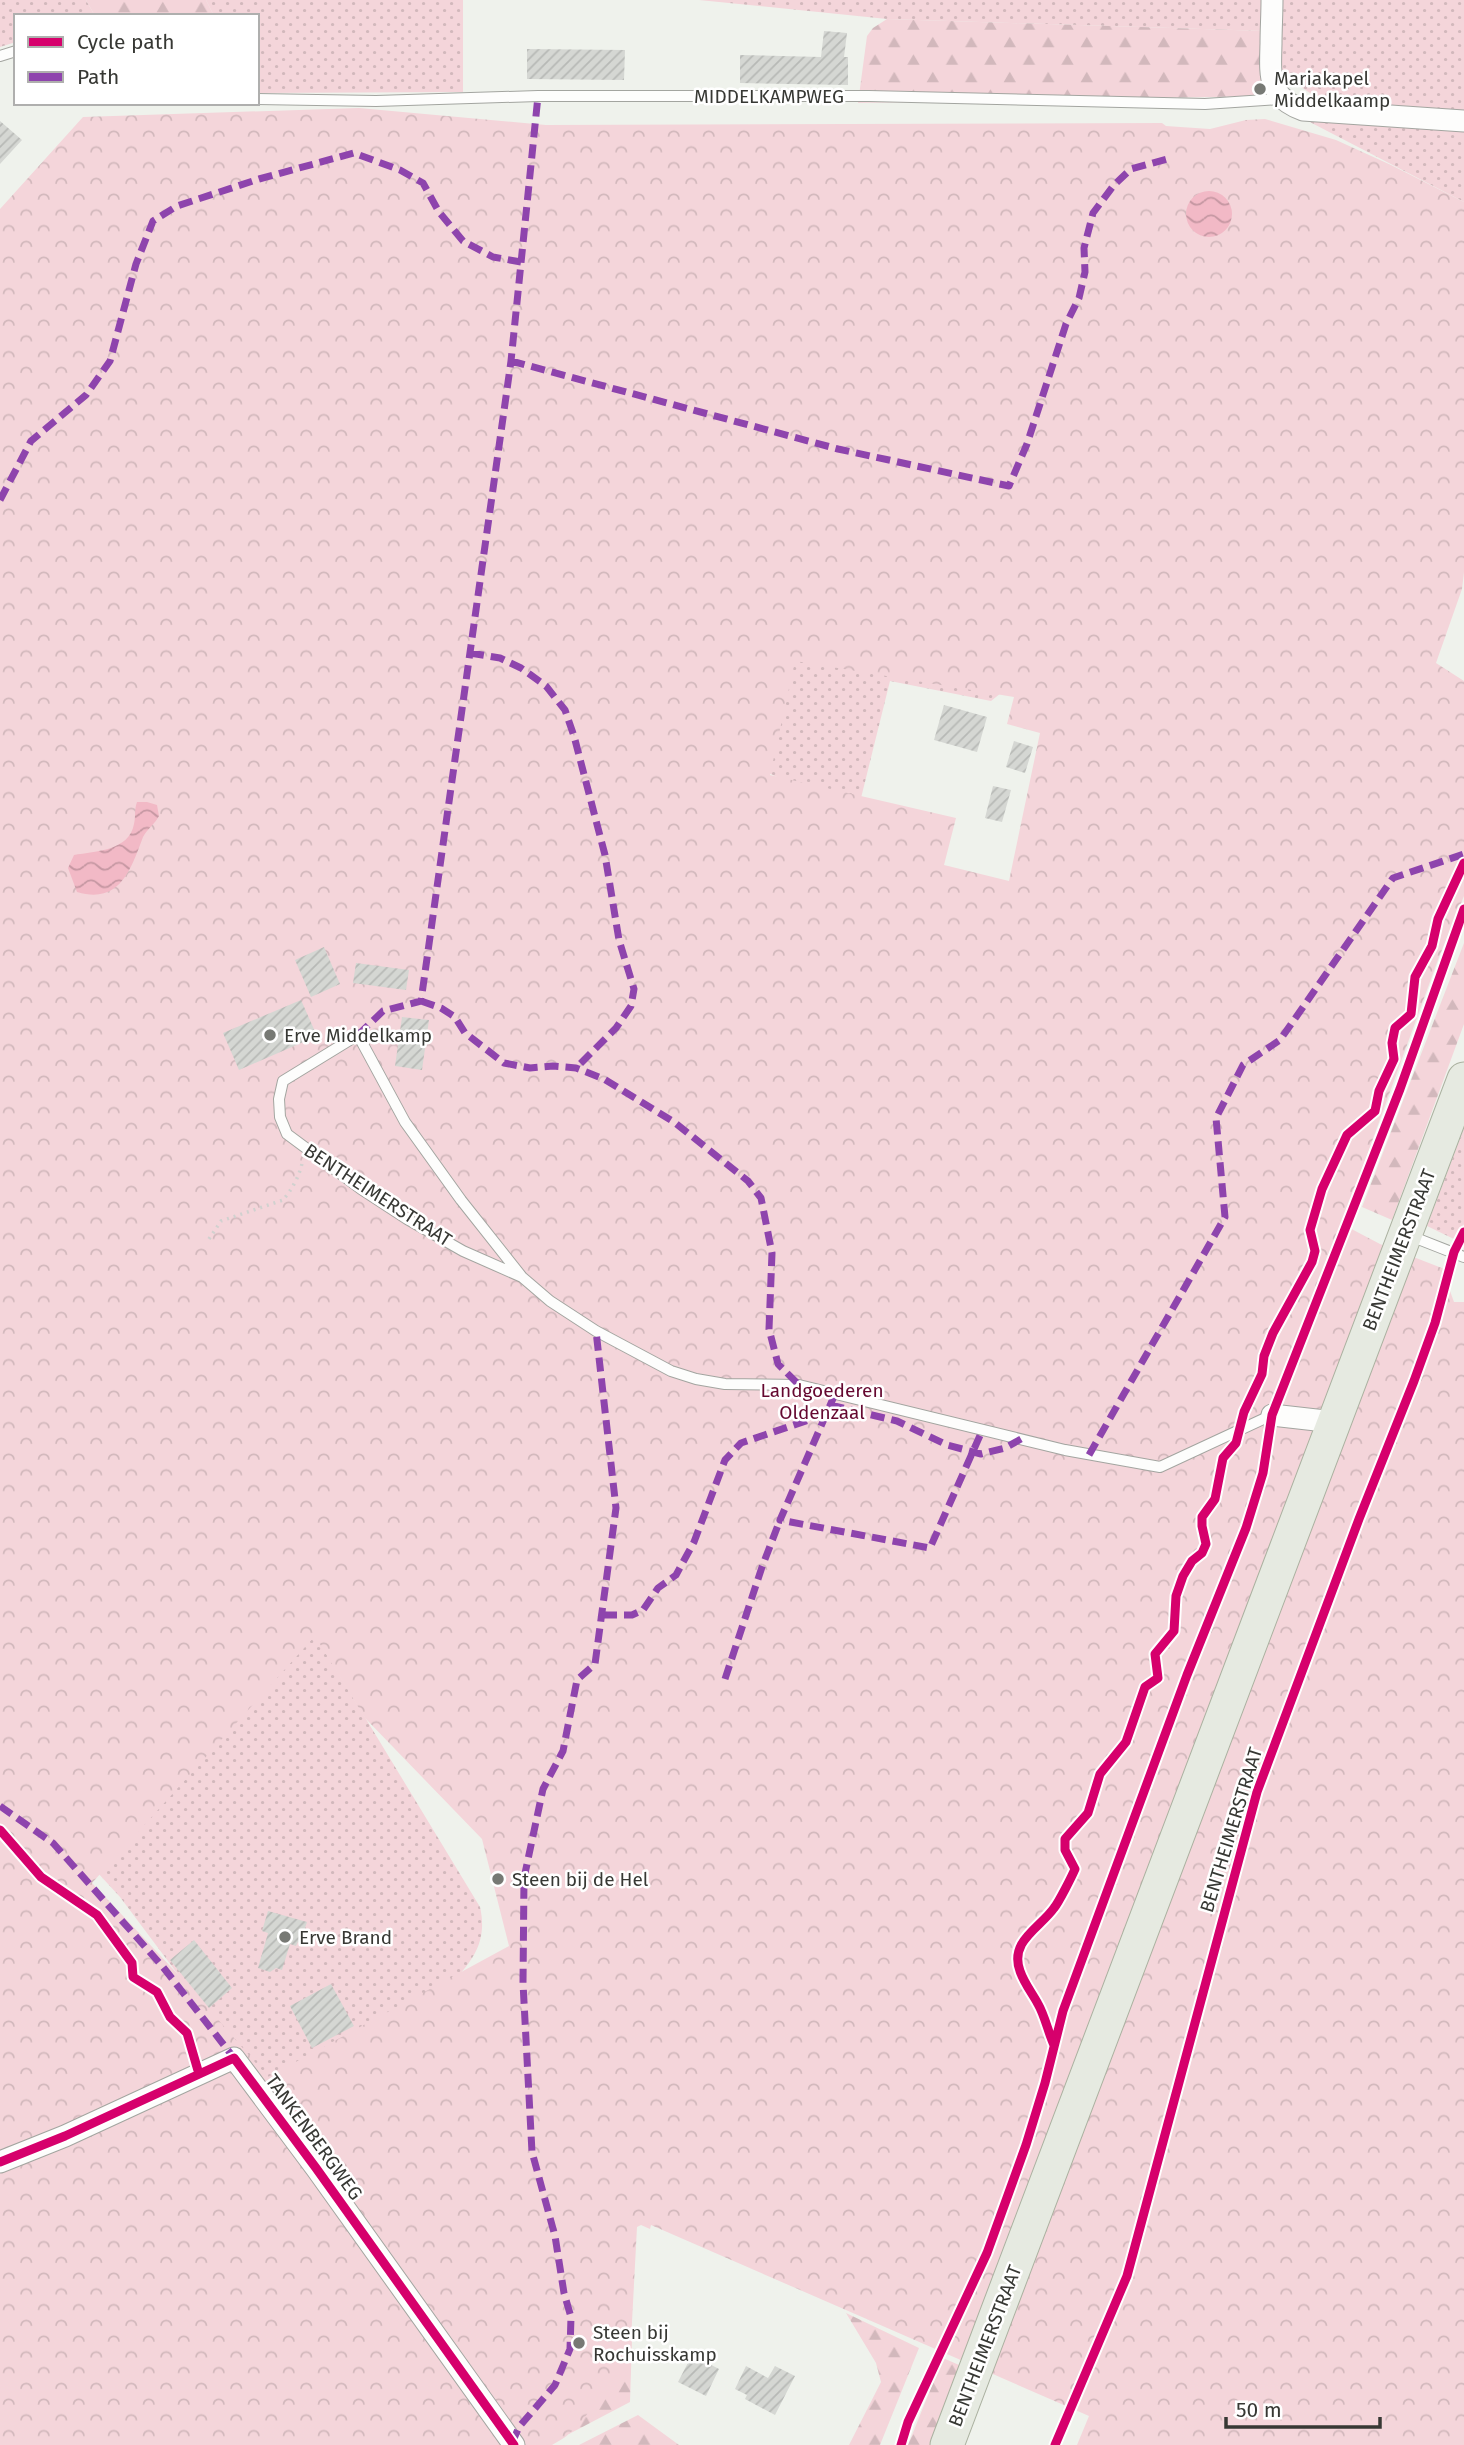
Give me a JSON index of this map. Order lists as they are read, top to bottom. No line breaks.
{"streets":{"main road":["BENTHEIMERSTRAAT"],"street":["TANKENBERGWEG"],"lane":["MIDDELKAMPWEG"]},"parks":["Landgoederen Oldenzaal"],"places":["Mariakapel Middelkaamp","Erve Middelkamp","Steen bij de Hel","Erve Brand","Steen bij Rochuisskamp"],"legend":["Cycle path","Path"],"scale_bar":"50 m"}
